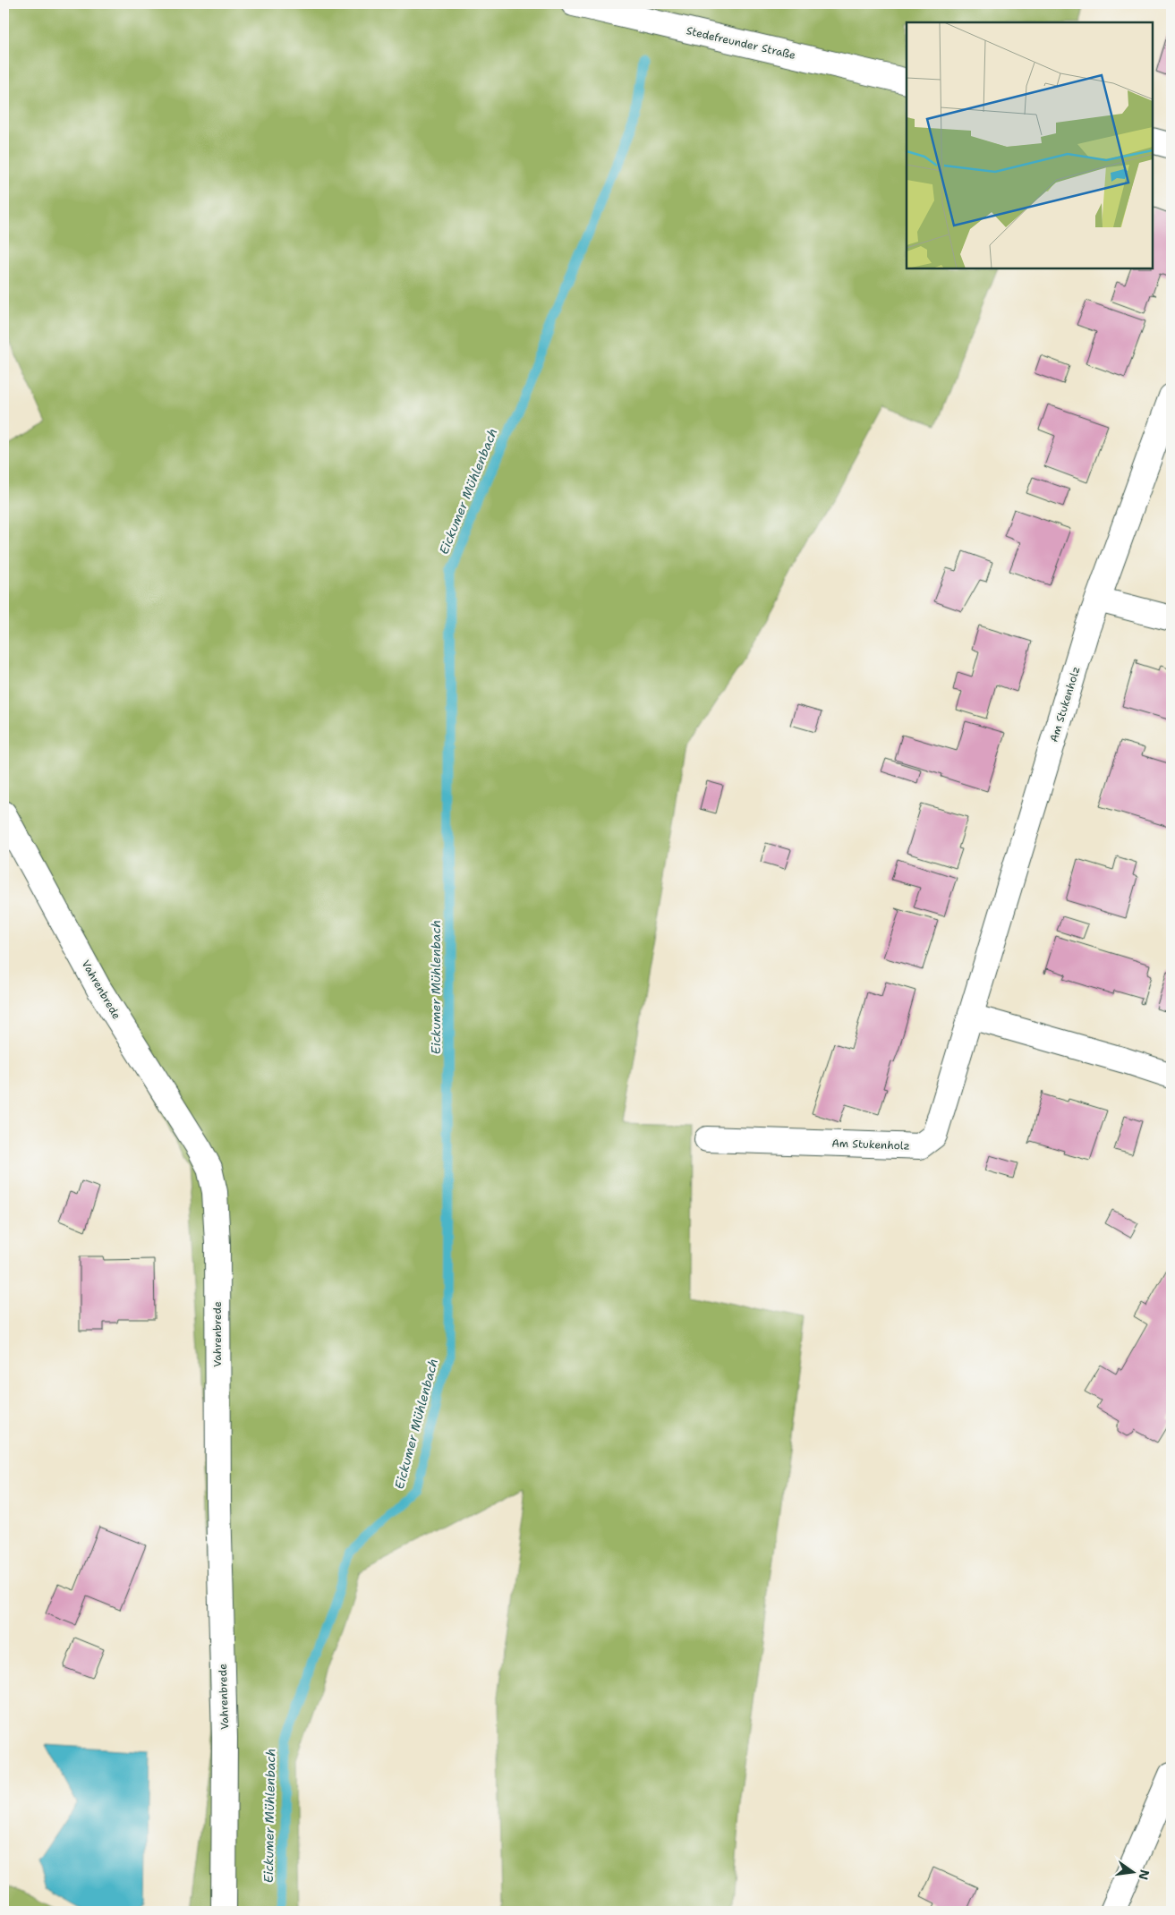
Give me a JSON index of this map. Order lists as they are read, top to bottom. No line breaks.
{"streets":{"street":["Stedefreunder Straße","Am Stukenholz","Vahrenbrede"]},"water":["Eickumer Mühlenbach"],"north":"right"}
